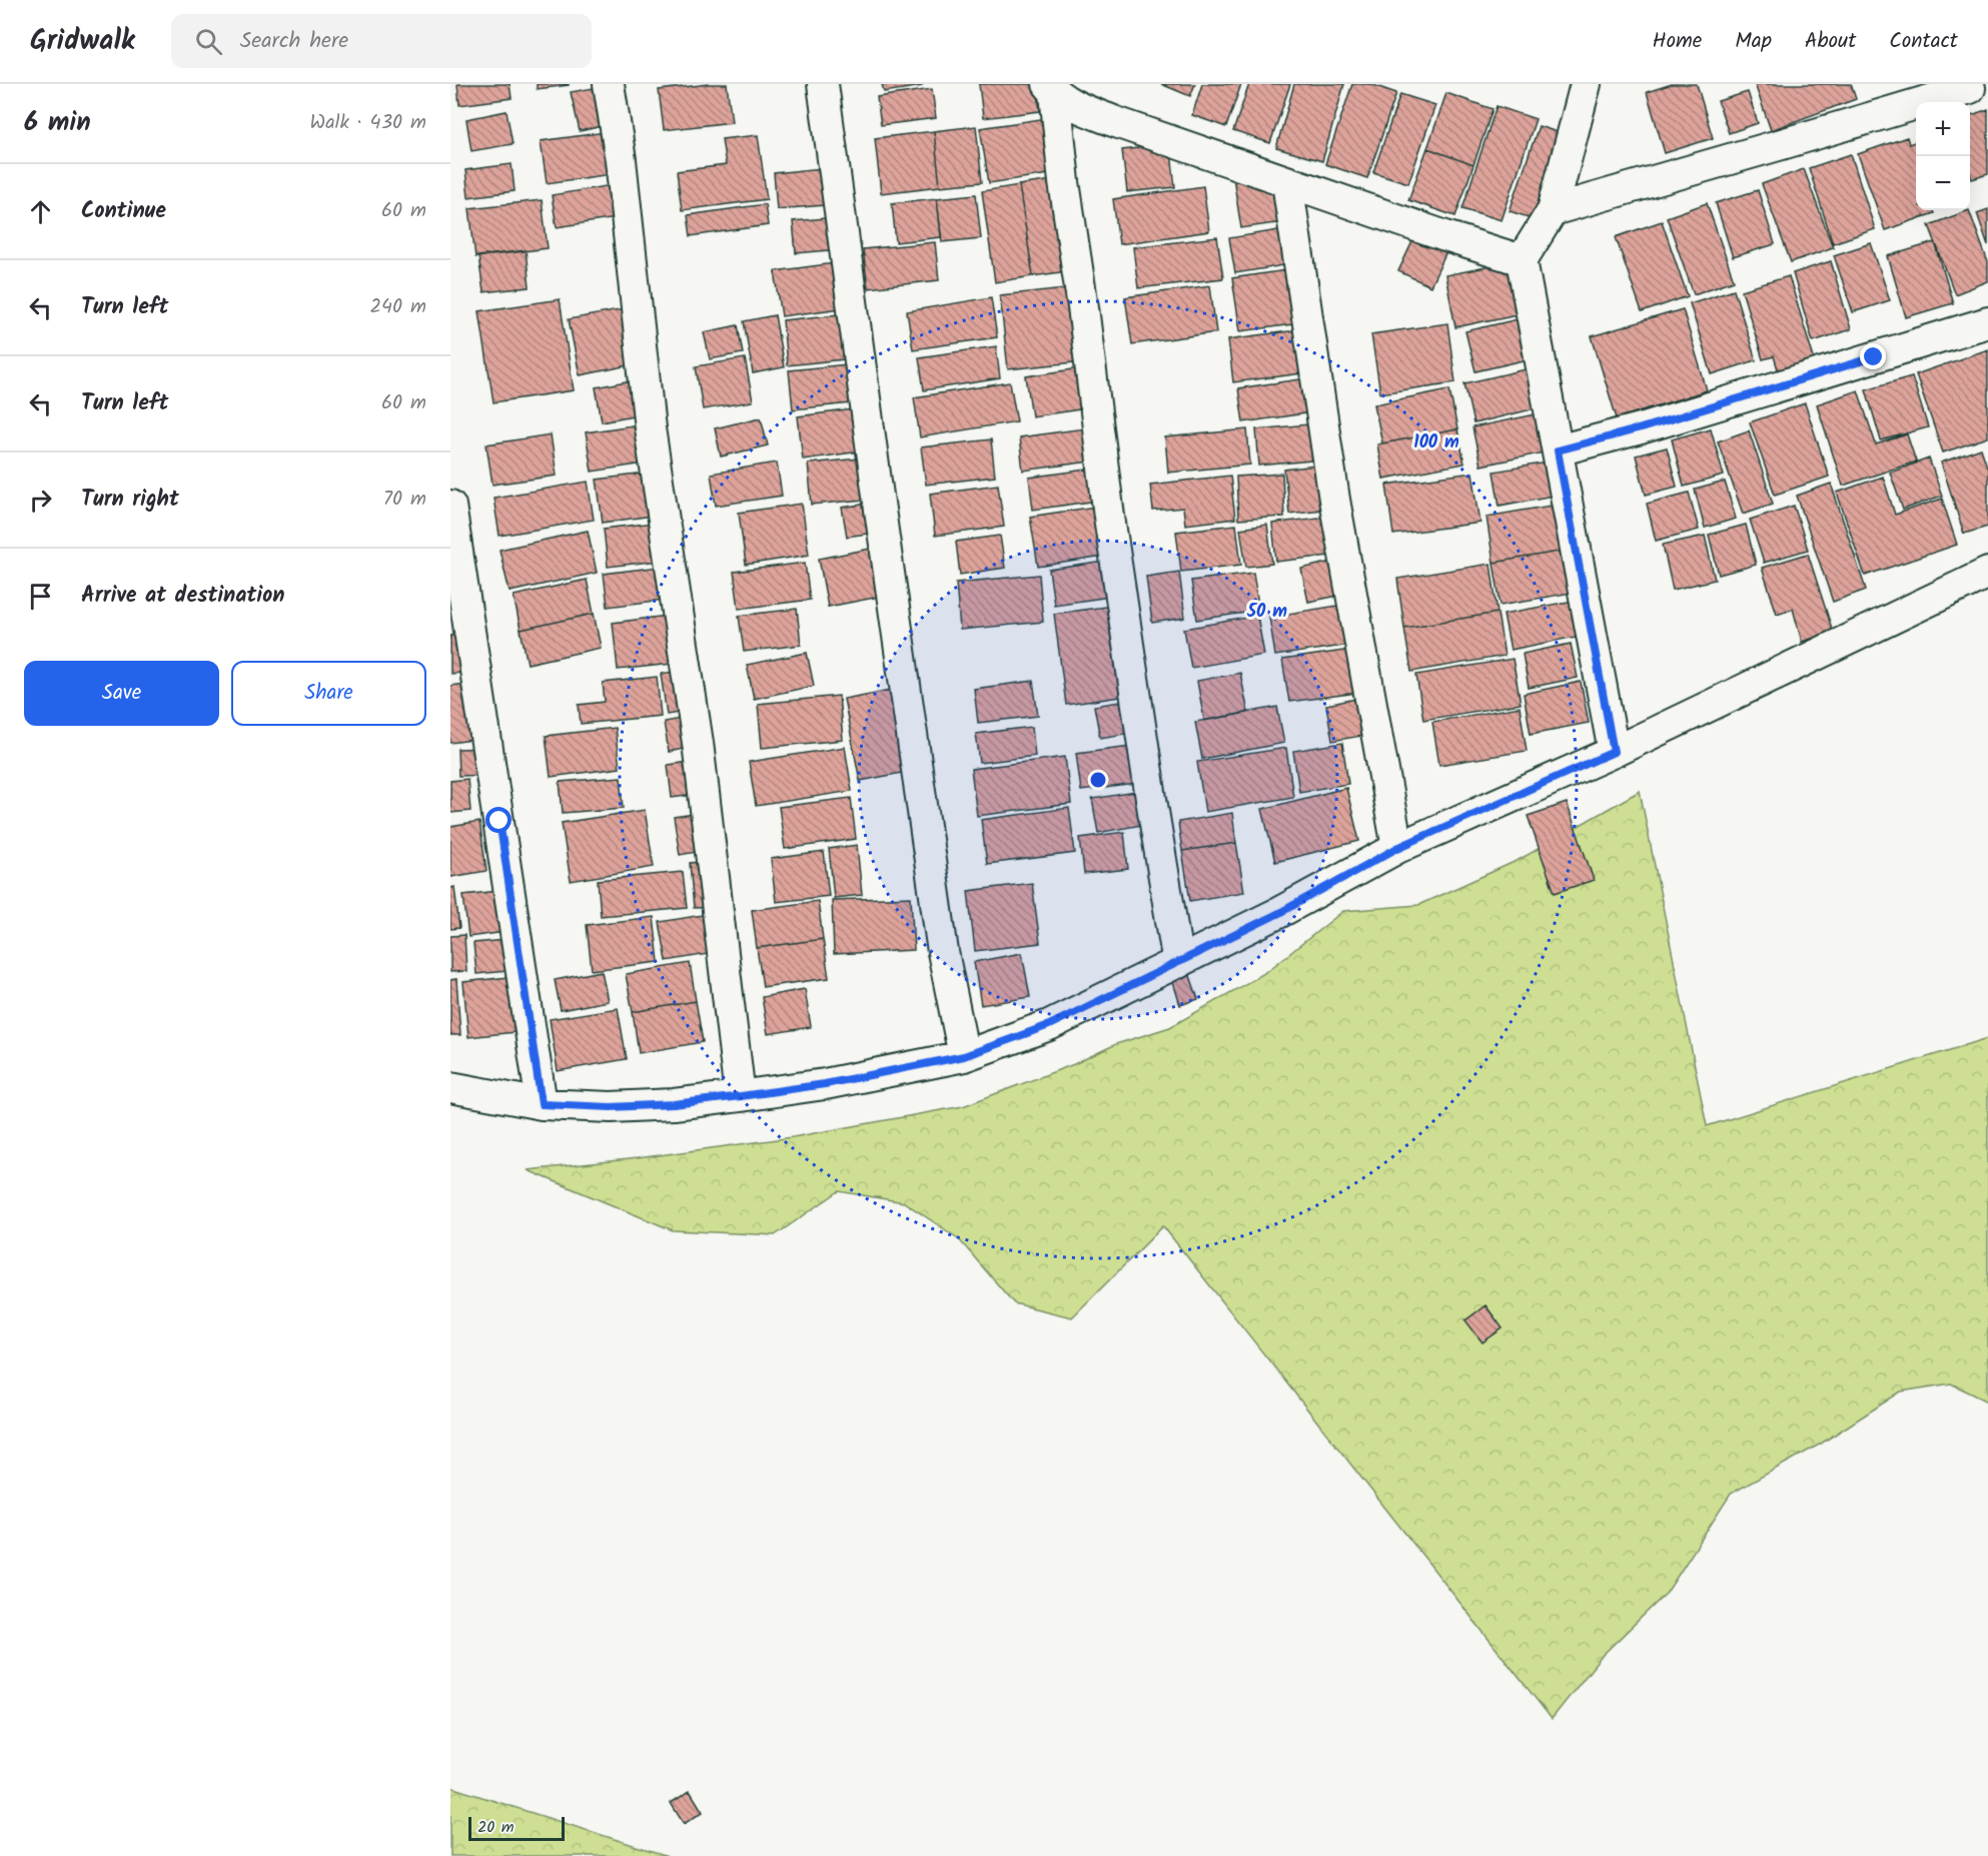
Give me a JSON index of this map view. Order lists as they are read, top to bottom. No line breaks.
{"scale_bar":"20 m","page":{"header":"Gridwalk","search":"Search here","nav":["Home","Map","About","Contact"],"heading":["6 min","Walk · 430 m"],"map_buttons":["+","−"],"list":[["Continue","60 m"],["Turn left","240 m"],["Turn left","60 m"],["Turn right","70 m"],"Arrive at destination"],"buttons":["Save","Share"],"scale":"20 m"},"rings":["100 m","50 m"]}
